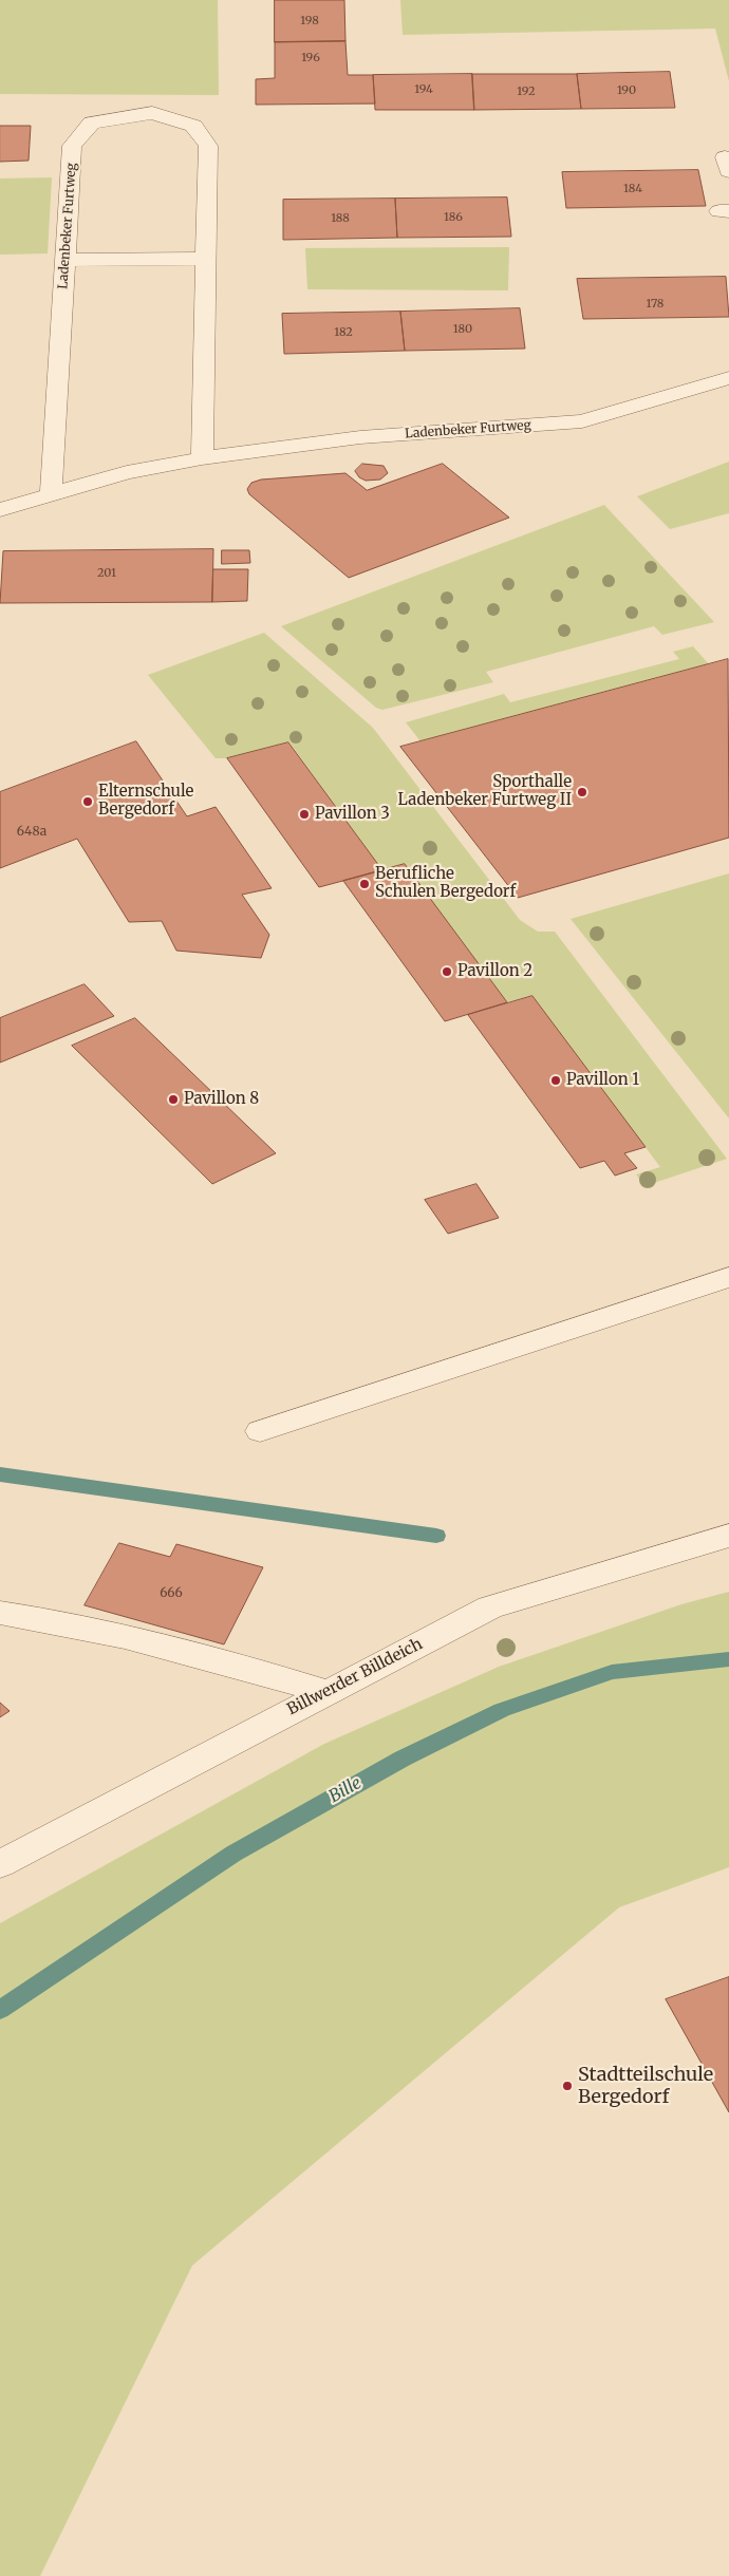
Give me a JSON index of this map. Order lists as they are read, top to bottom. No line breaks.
{"streets":{"street":["Ladenbeker Furtweg","Billwerder Billdeich"]},"water":["Bille"],"places":["Sporthalle Ladenbeker Furtweg II","Elternschule Bergedorf","Pavillon 3","Berufliche Schulen Bergedorf","Pavillon 2","Pavillon 1","Pavillon 8","Stadtteilschule Bergedorf"],"house_numbers":["198","196","194","190","192","184","186","188","178","180","182","201","648a","666"]}
